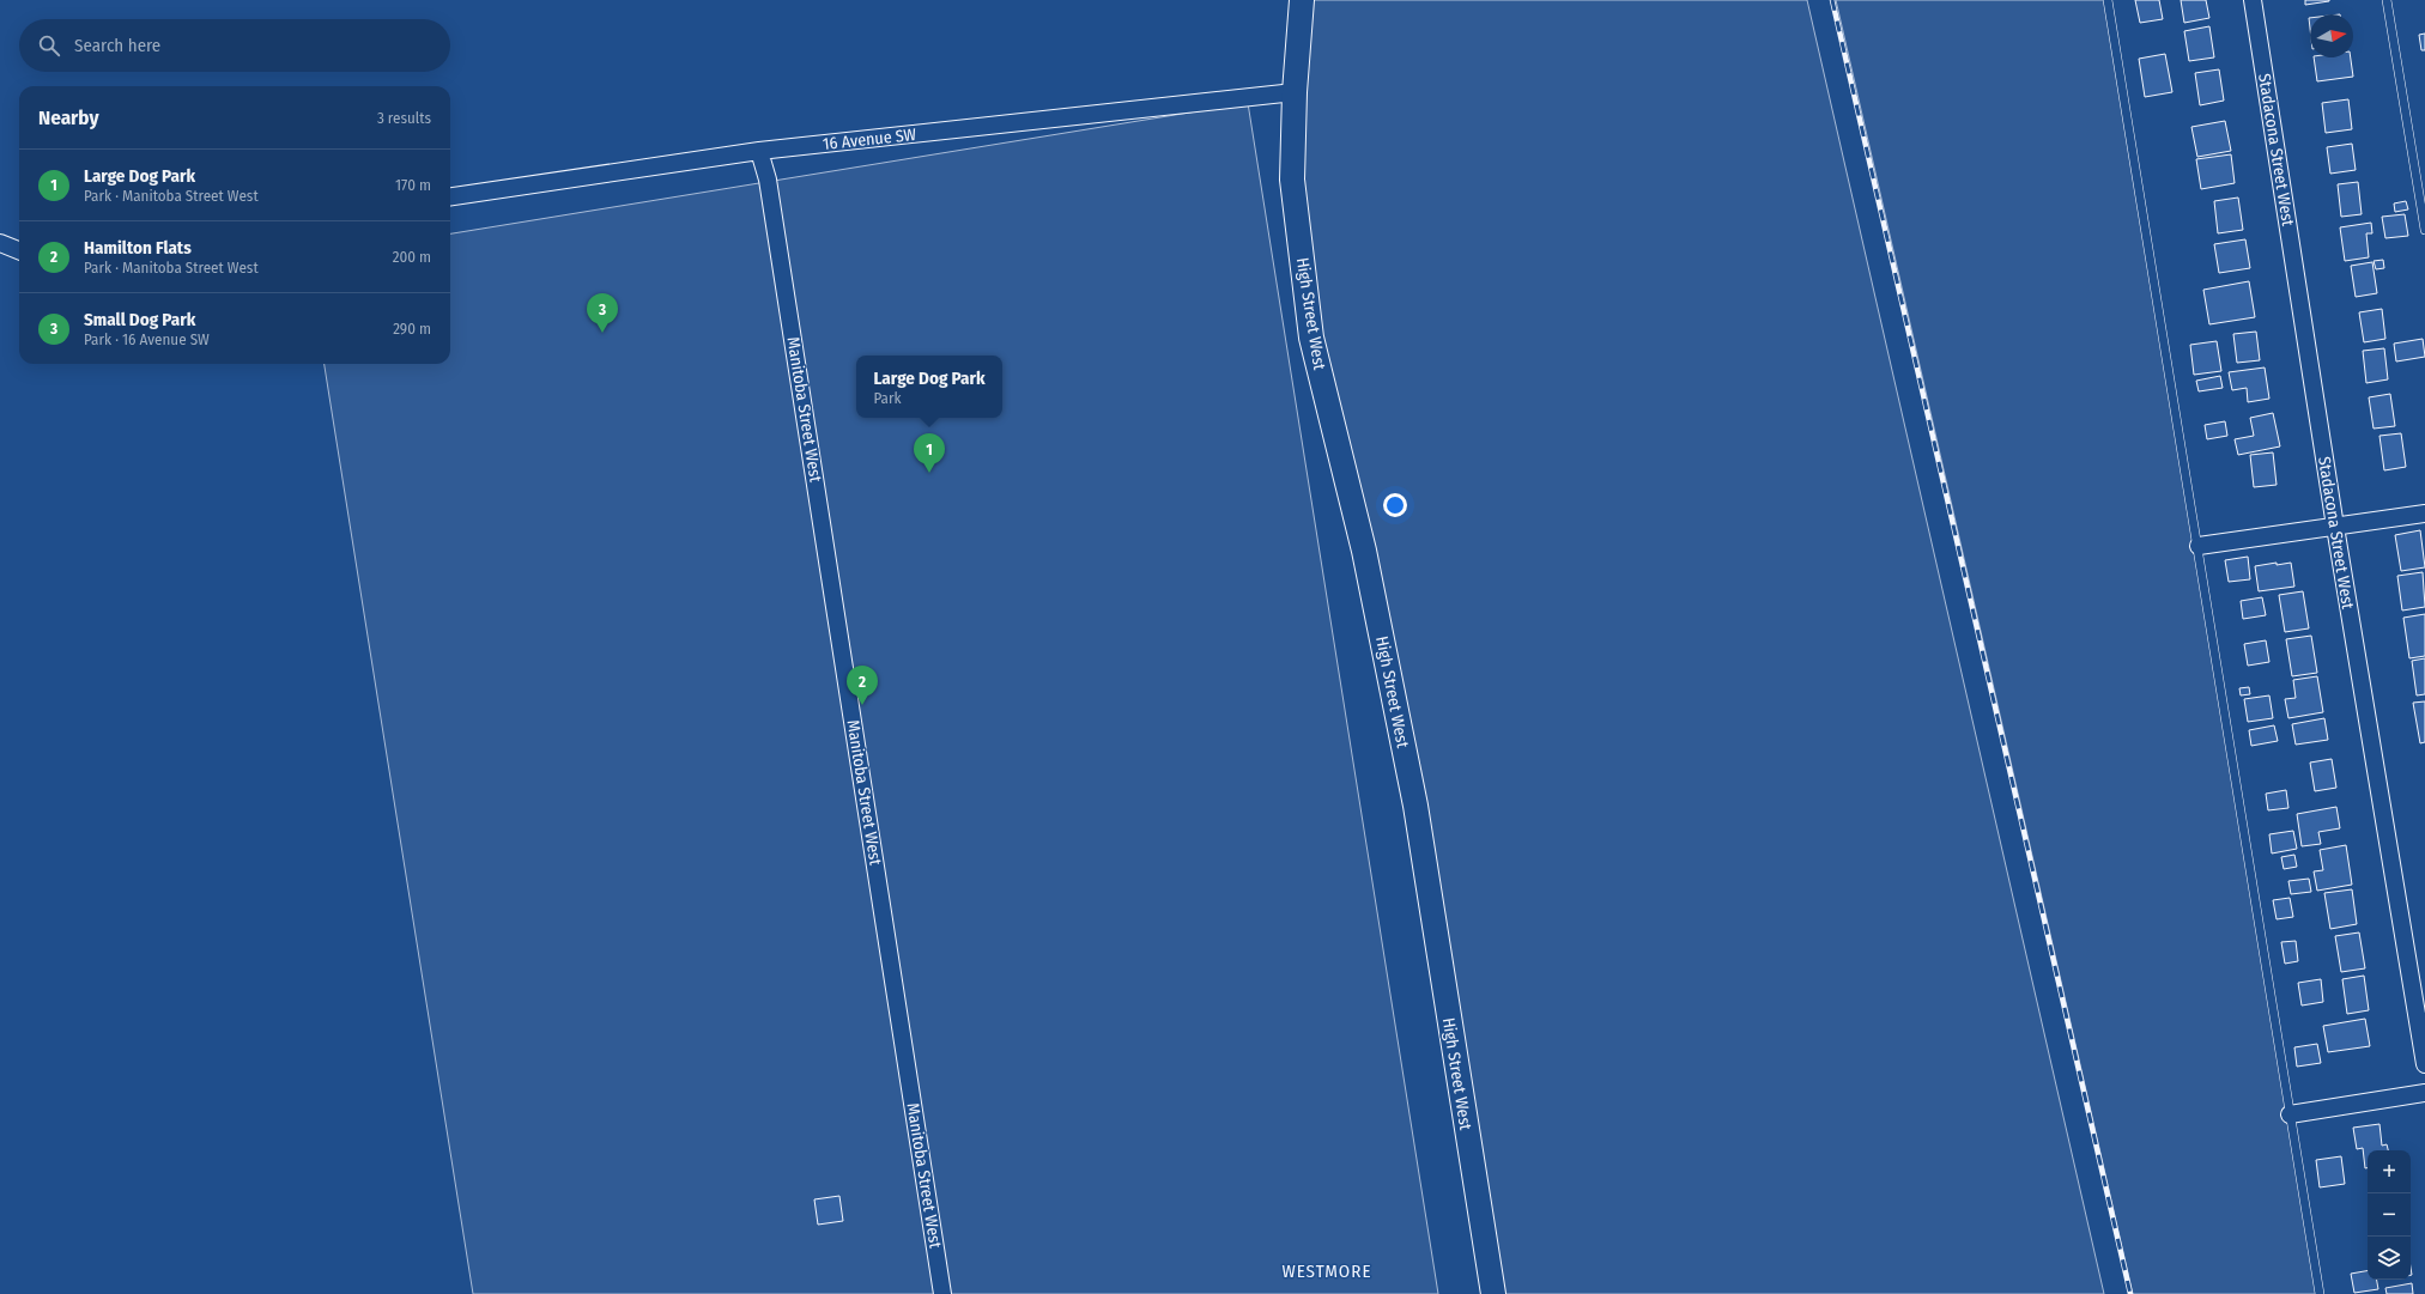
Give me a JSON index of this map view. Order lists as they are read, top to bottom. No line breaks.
{"streets":{"main road":["High Street West"],"street":["16 Avenue SW","Stadacona Street West","Manitoba Street West"]},"crossings":[["16 Avenue SW","High Street West"],["16 Avenue SW","Manitoba Street West"]],"districts":["WESTMORE"],"north":"right","page":{"search":"Search here","heading":["Nearby","3 results"],"list":[{"mark":"1","name":"Large Dog Park","note":"Park · Manitoba Street West","value":"170 m"},{"mark":"2","name":"Hamilton Flats","note":"Park · Manitoba Street West","value":"200 m"},{"mark":"3","name":"Small Dog Park","note":"Park · 16 Avenue SW","value":"290 m"}],"pins":["3","1","2"],"popup":["Large Dog Park","Park"],"map_buttons":["+","−"]}}
